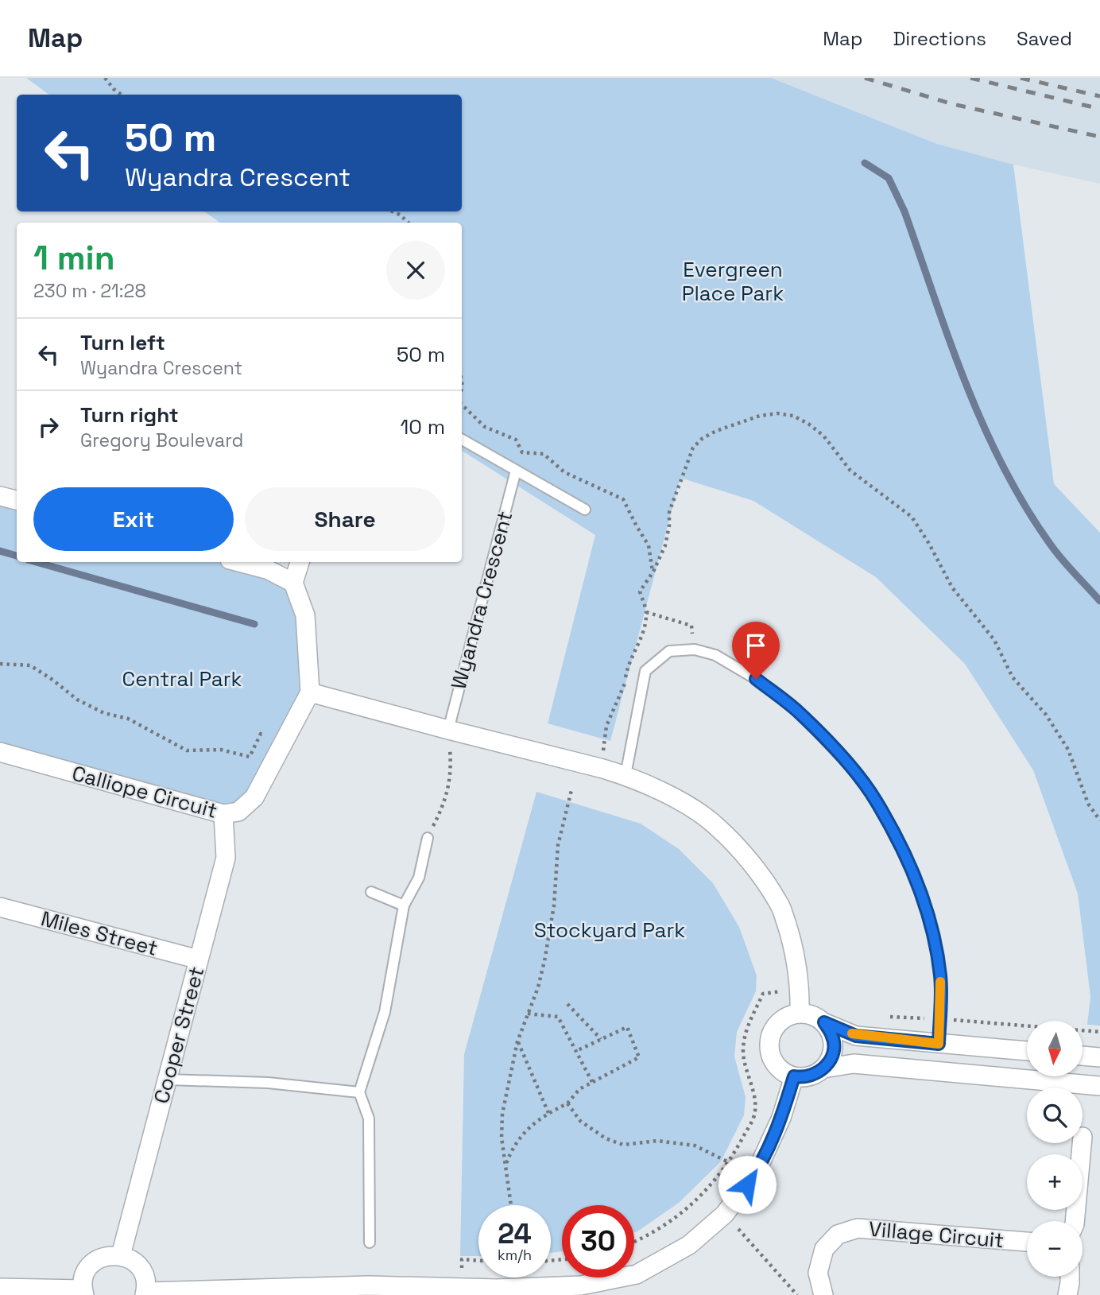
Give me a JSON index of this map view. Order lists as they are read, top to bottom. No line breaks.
{"streets":{"street":["Calliope Circuit","Miles Street","Cooper Street","Village Circuit"],"lane":["Wyandra Crescent"]},"crossings":[["Calliope Circuit","Cooper Street"],["Miles Street","Cooper Street"]],"parks":["Evergreen Place Park","Central Park","Stockyard Park"],"north":"bottom","page":{"header":"Map","nav":["Map","Directions","Saved"],"turn":["50 m","Wyandra Crescent"],"heading":["1 min","230 m · 21:28"],"list":[{"name":"Turn left","note":"Wyandra Crescent","value":"50 m"},{"name":"Turn right","note":"Gregory Boulevard","value":"10 m"}],"buttons":["Exit","Share"],"map_buttons":["+","−"],"speed":"24 km/h","limit":"30"}}
